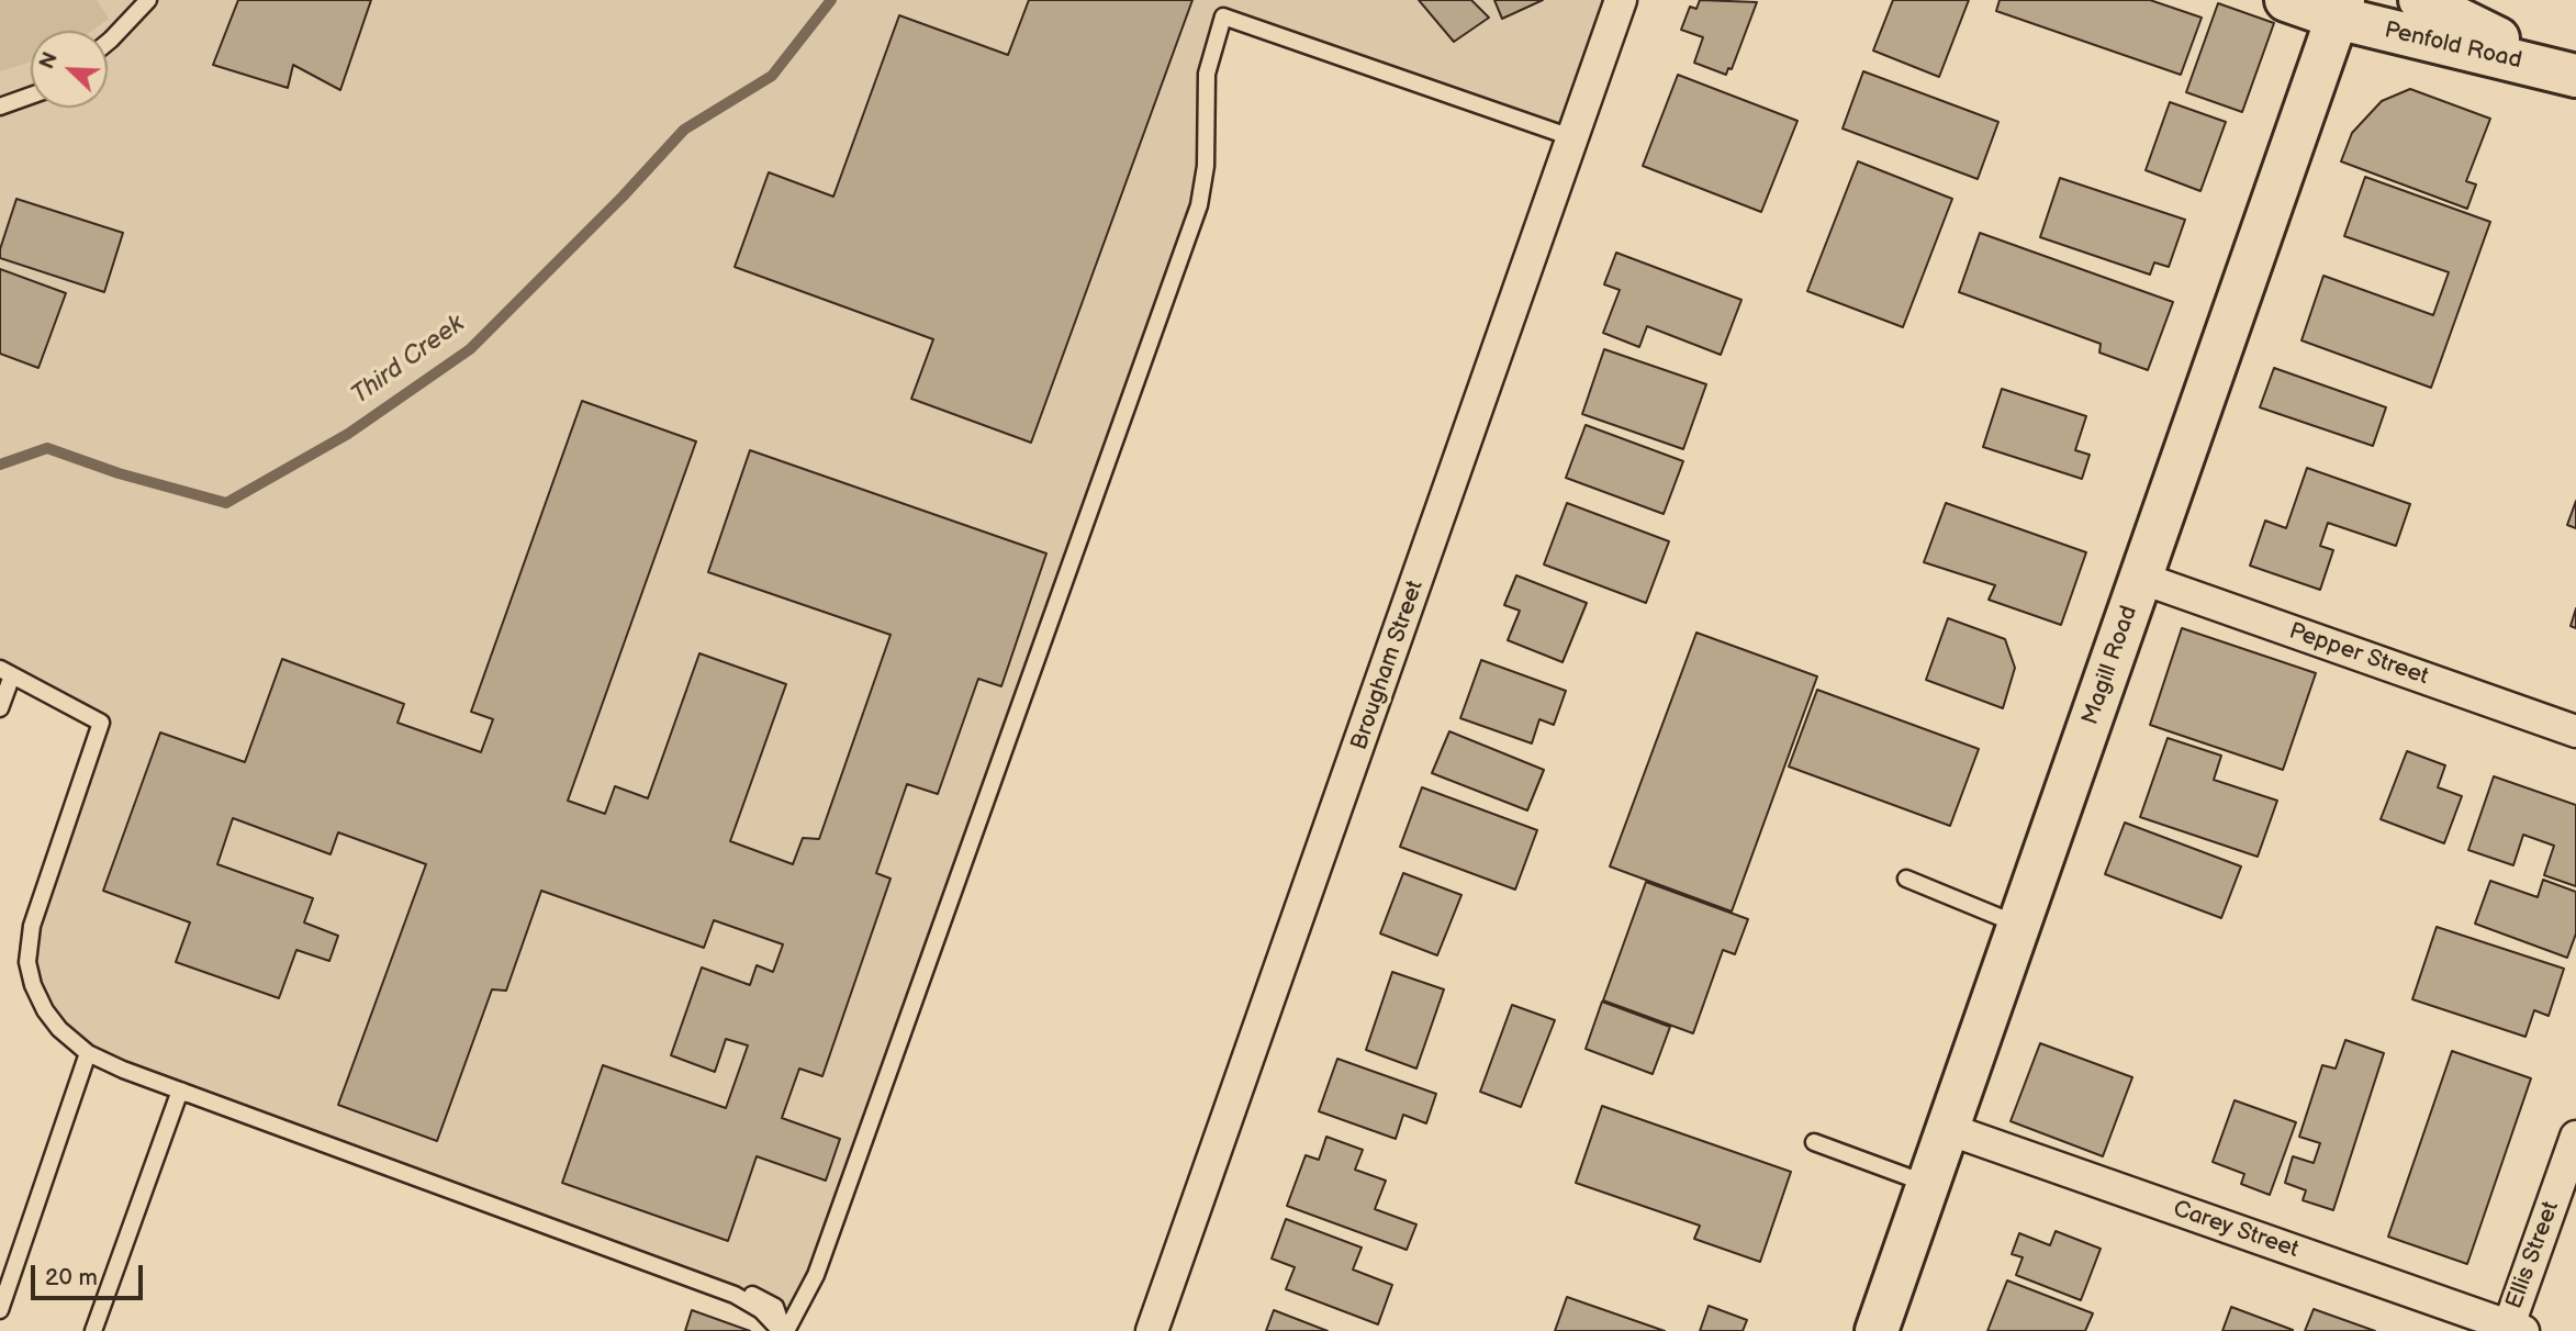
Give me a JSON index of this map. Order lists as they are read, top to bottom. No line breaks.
{"streets":{"main road":["Penfold Road","Magill Road"],"street":["Pepper Street","Brougham Street","Carey Street","Ellis Street"]},"crossings":[["Penfold Road","Magill Road"],["Pepper Street","Magill Road"],["Magill Road","Carey Street"],["Carey Street","Ellis Street"]],"water":["Third Creek"],"scale_bar":"20 m","north":"top left"}
